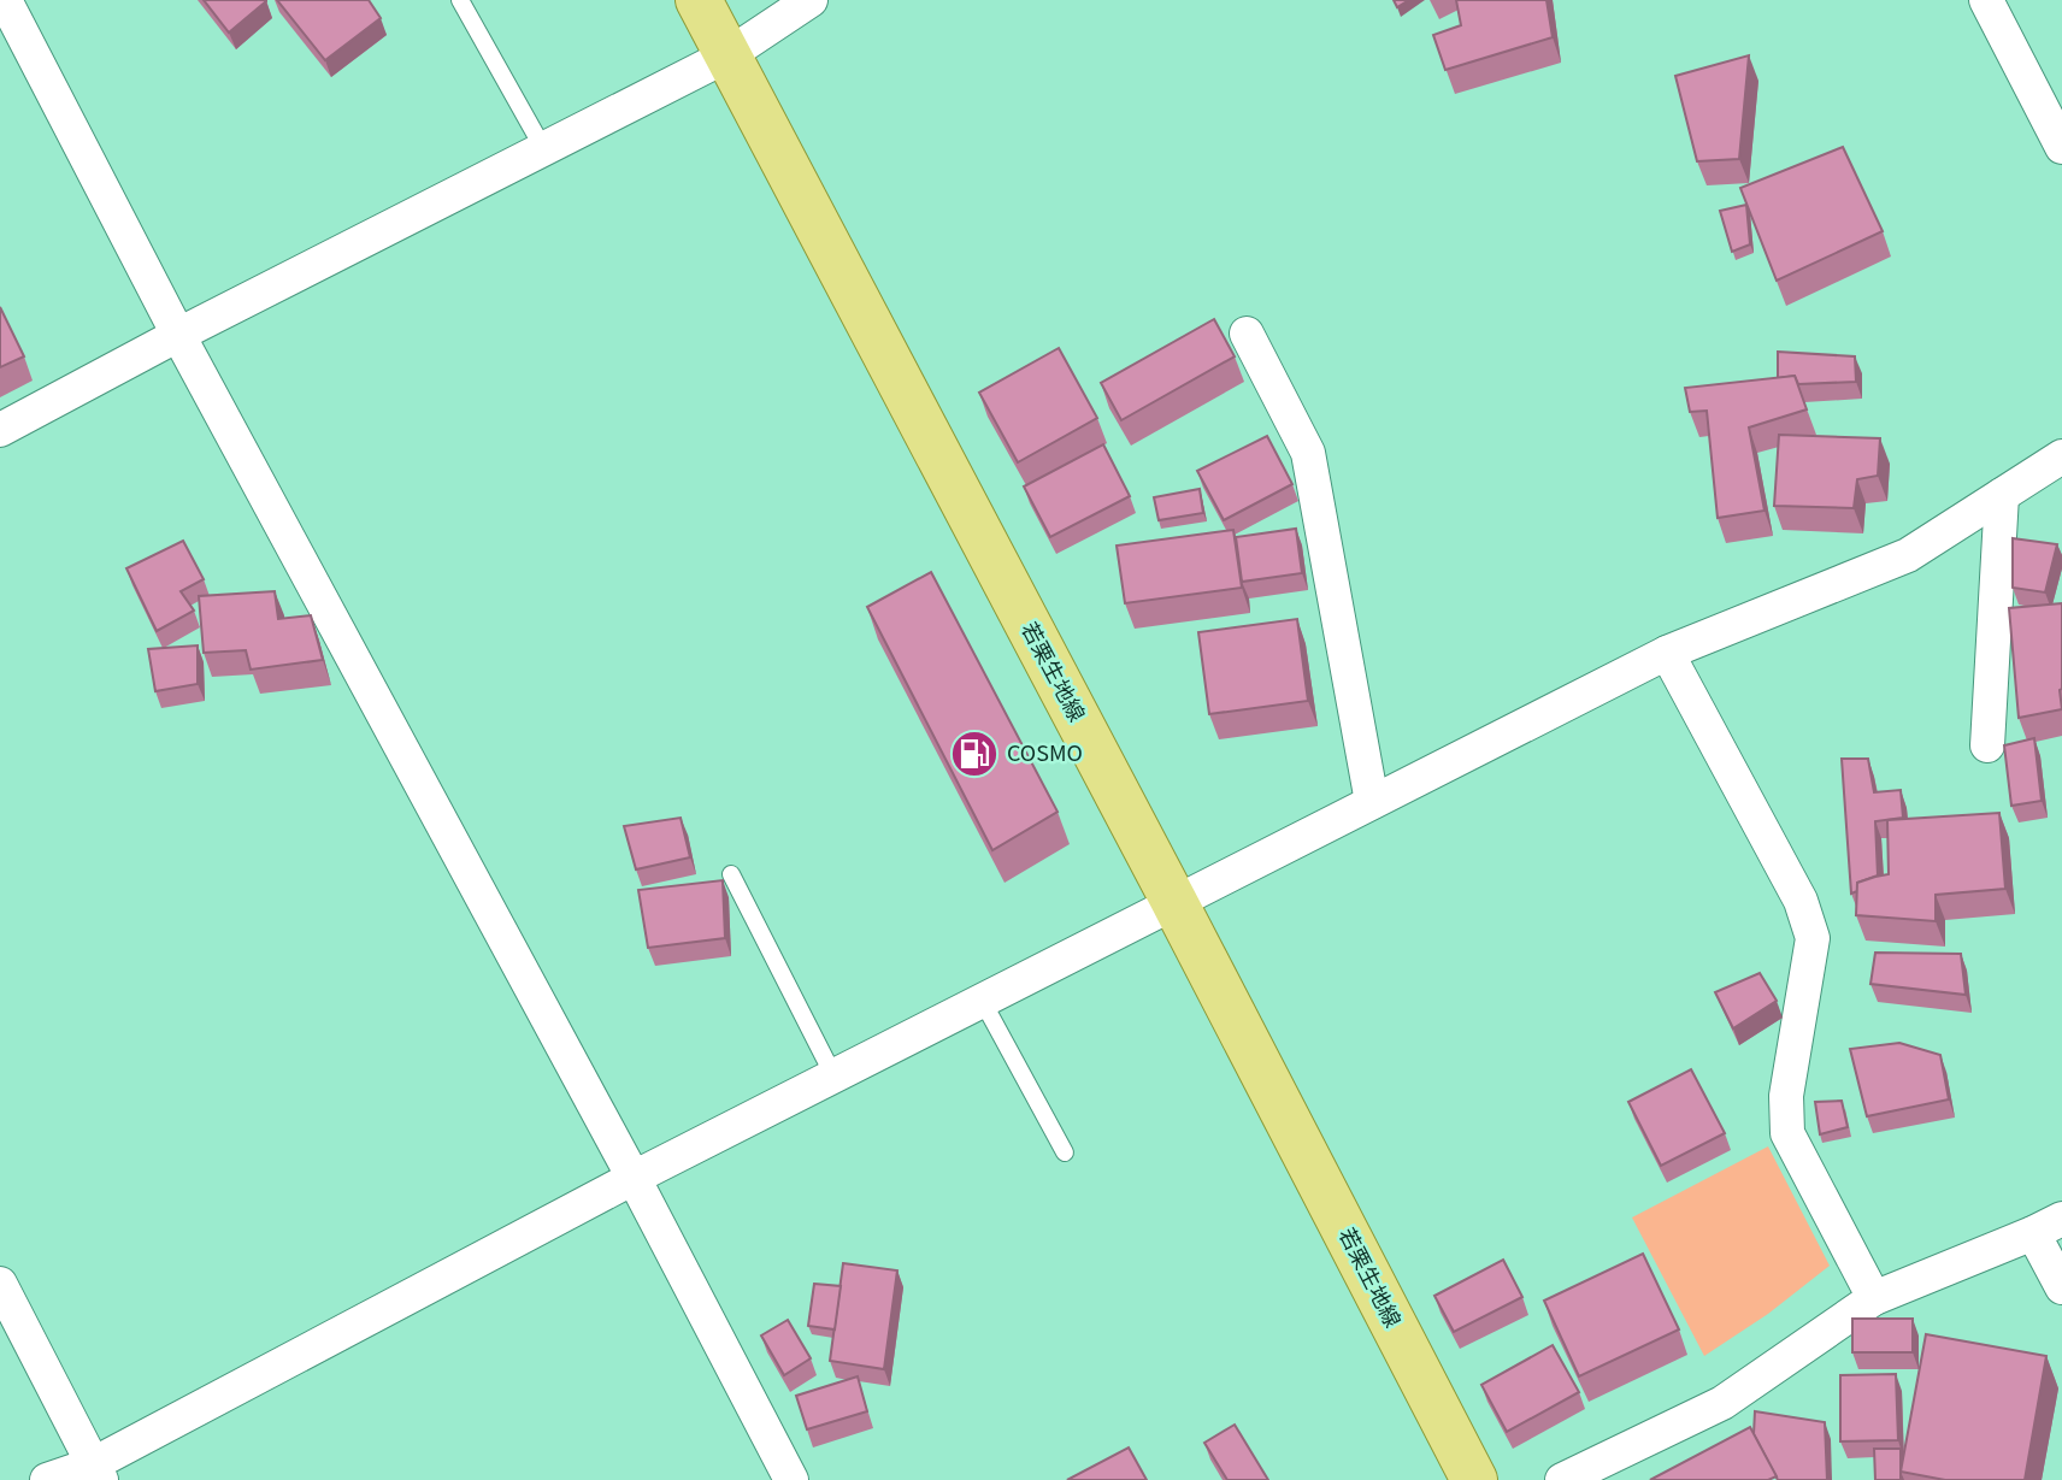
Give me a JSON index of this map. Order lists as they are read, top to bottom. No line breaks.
{"streets":{"main road":["若栗生地線"]},"places":{"fuel station":["COSMO"]}}
